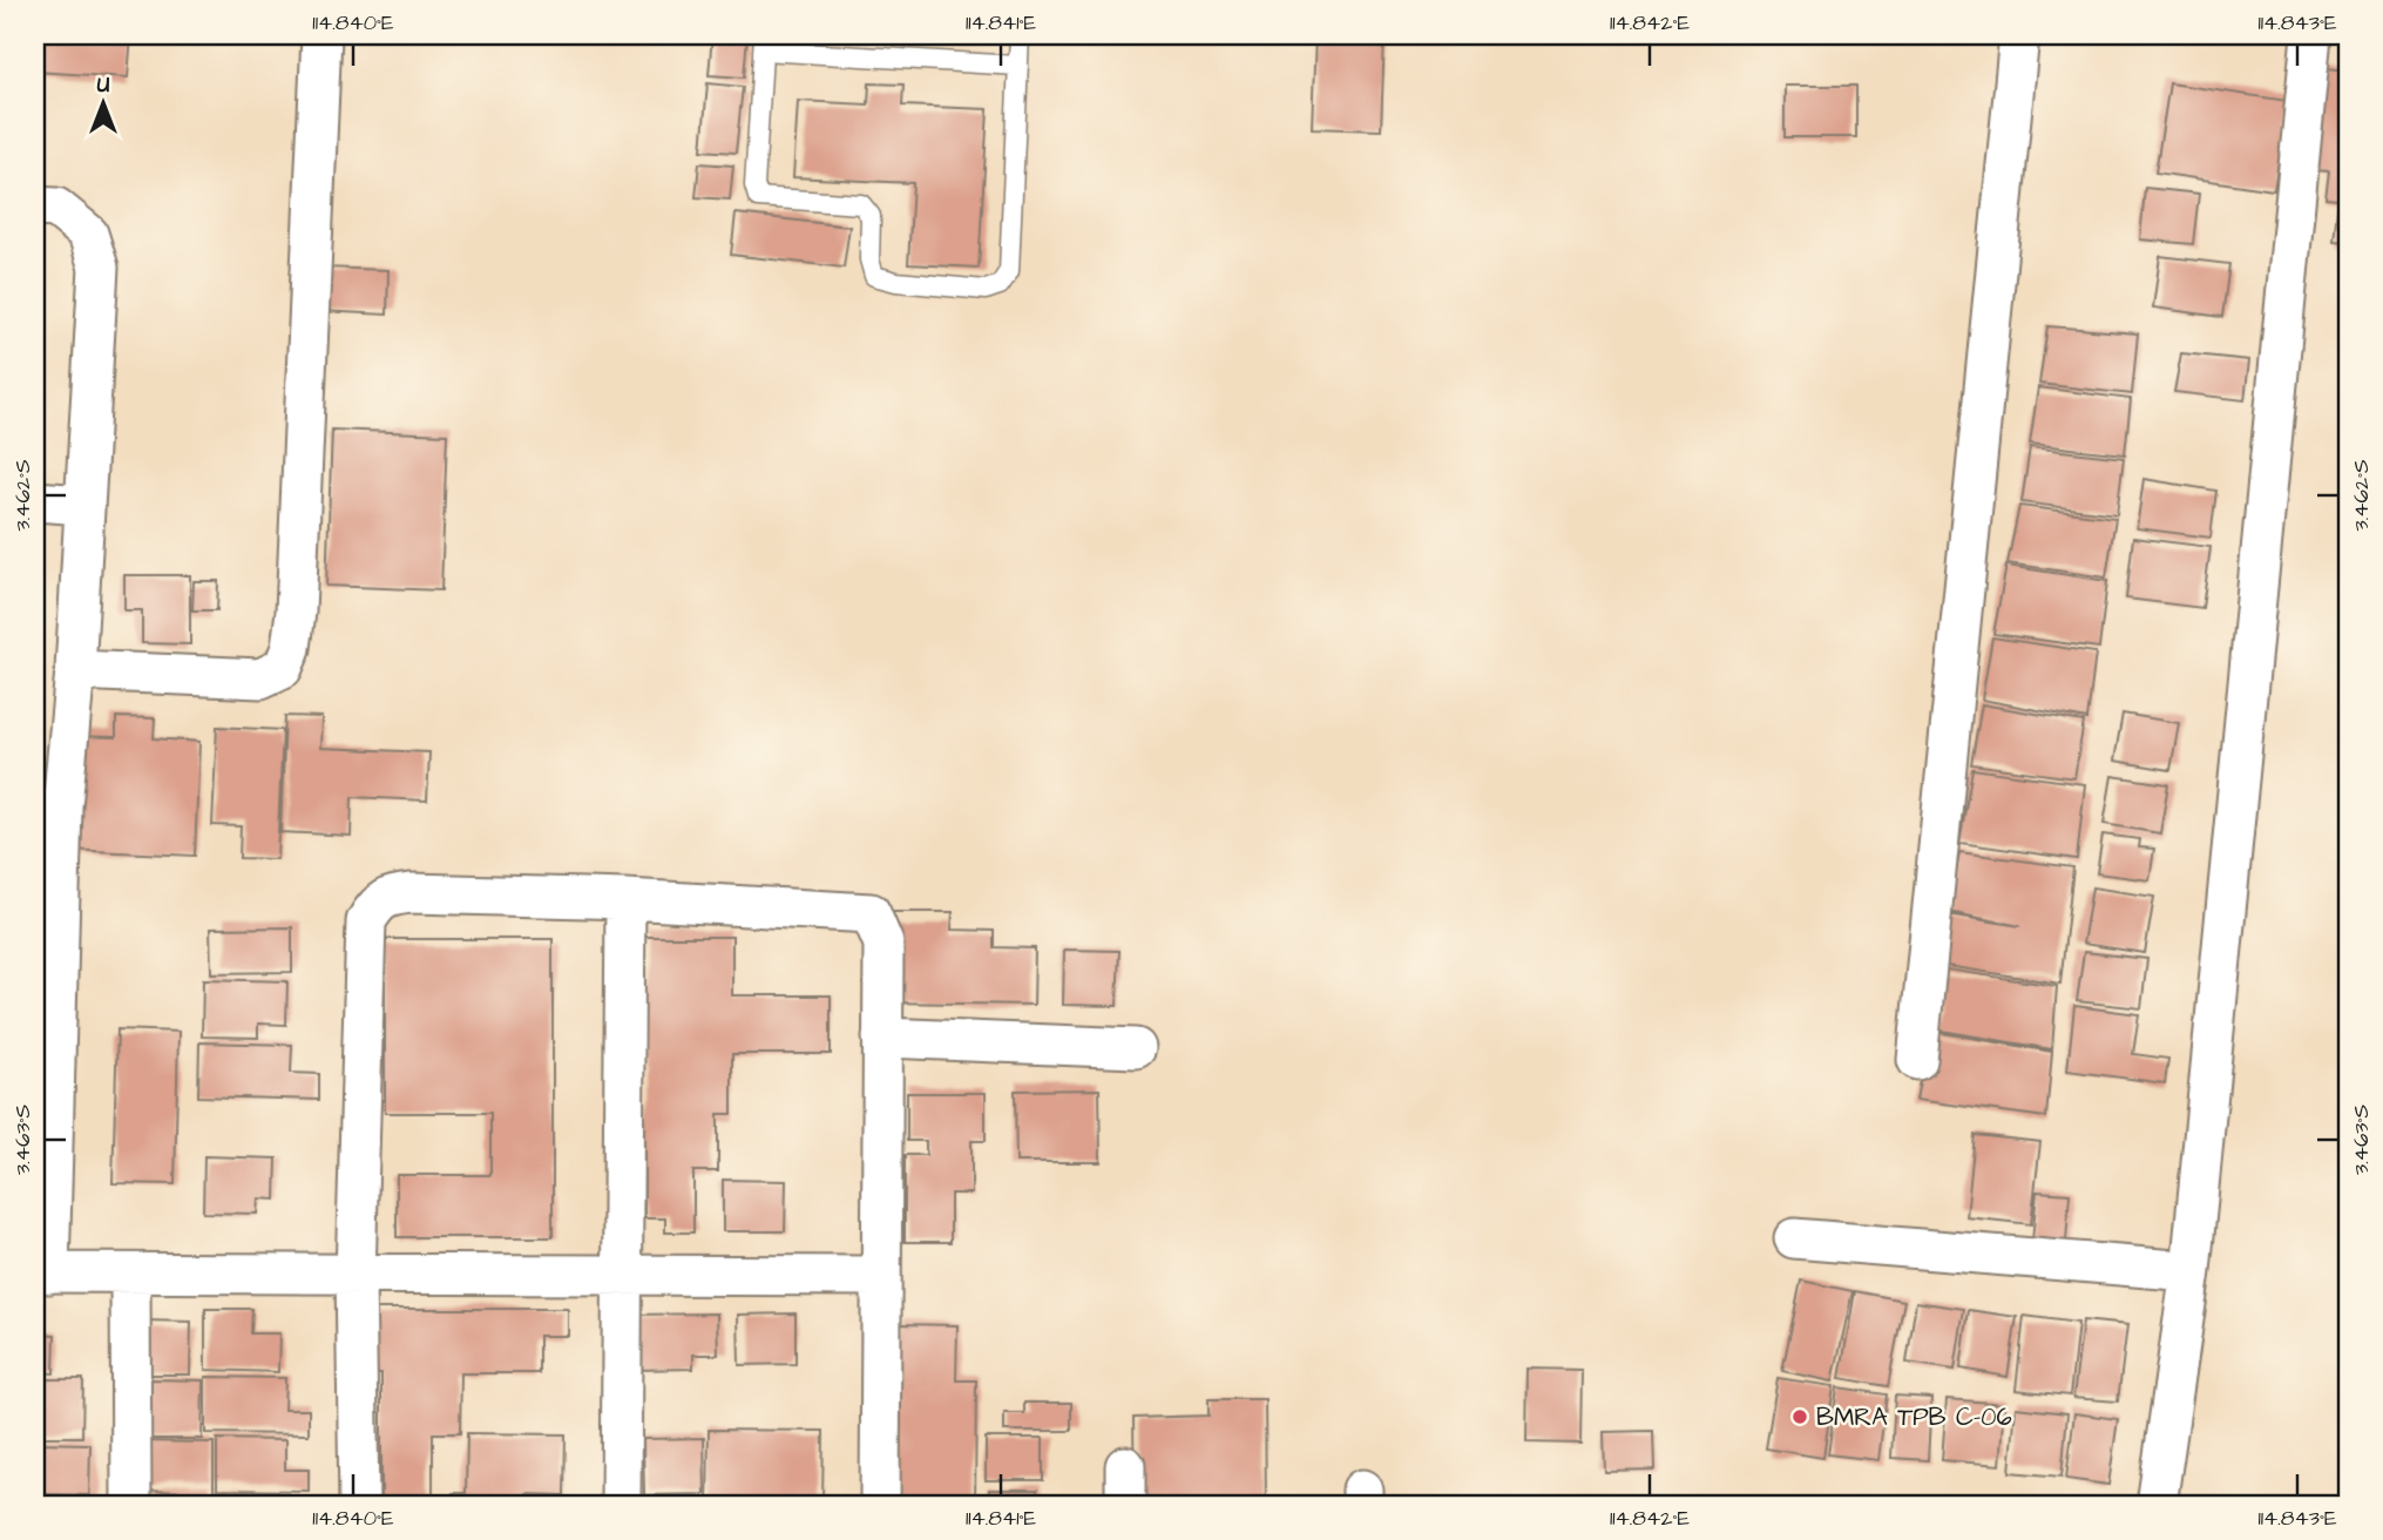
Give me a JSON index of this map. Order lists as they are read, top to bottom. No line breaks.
{"places":["BMRA TPB C-06"],"north":"top","coordinates":["114.840°E","114.841°E","114.842°E","114.843°E","3.462°S","3.463°S"]}
